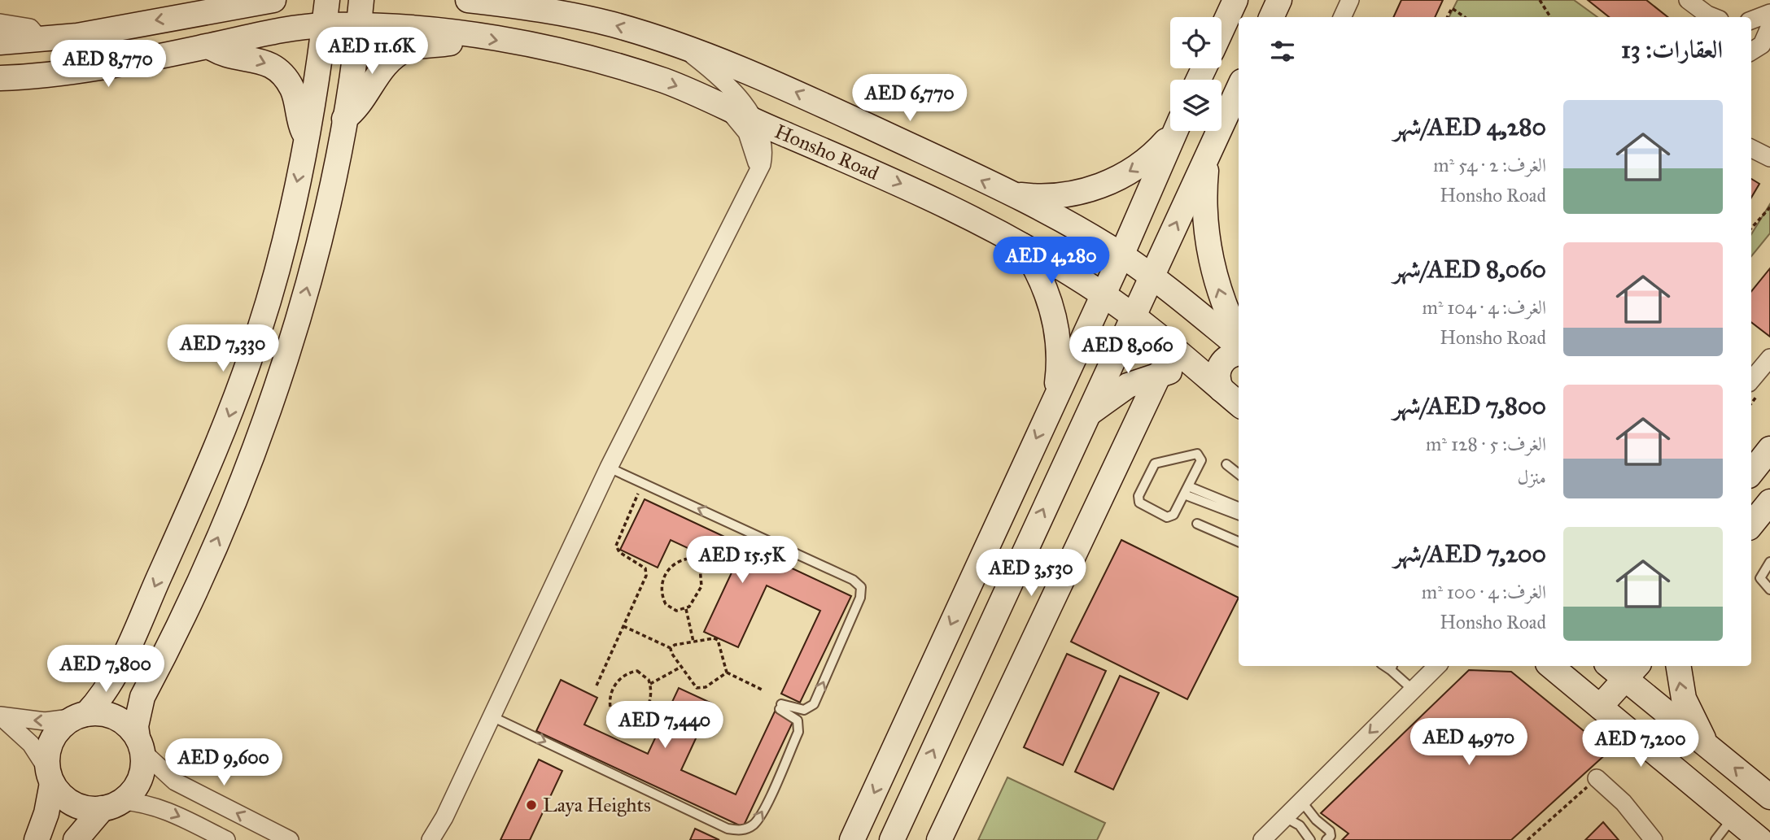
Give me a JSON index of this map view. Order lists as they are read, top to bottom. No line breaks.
{"streets":{"street":["Honsho Road"]},"places":["Laya Heights"],"page":{"heading":"العقارات: 13","price":["AED 11.6K","AED 8,770","AED 6,770","AED 4,280","AED 7,330","AED 8,060","AED 15.5K","AED 3,530","AED 7,800","AED 7,440","AED 4,970","AED 7,200","AED 9,600"],"list":[{"name":"AED 4,280/شهر","note":"الغرف: 2 · 54 m² · Honsho Road"},{"name":"AED 8,060/شهر","note":"الغرف: 4 · 104 m² · Honsho Road"},{"name":"AED 7,800/شهر","note":"الغرف: 5 · 128 m² · منزل"},{"name":"AED 7,200/شهر","note":"الغرف: 4 · 100 m² · Honsho Road"}]}}
